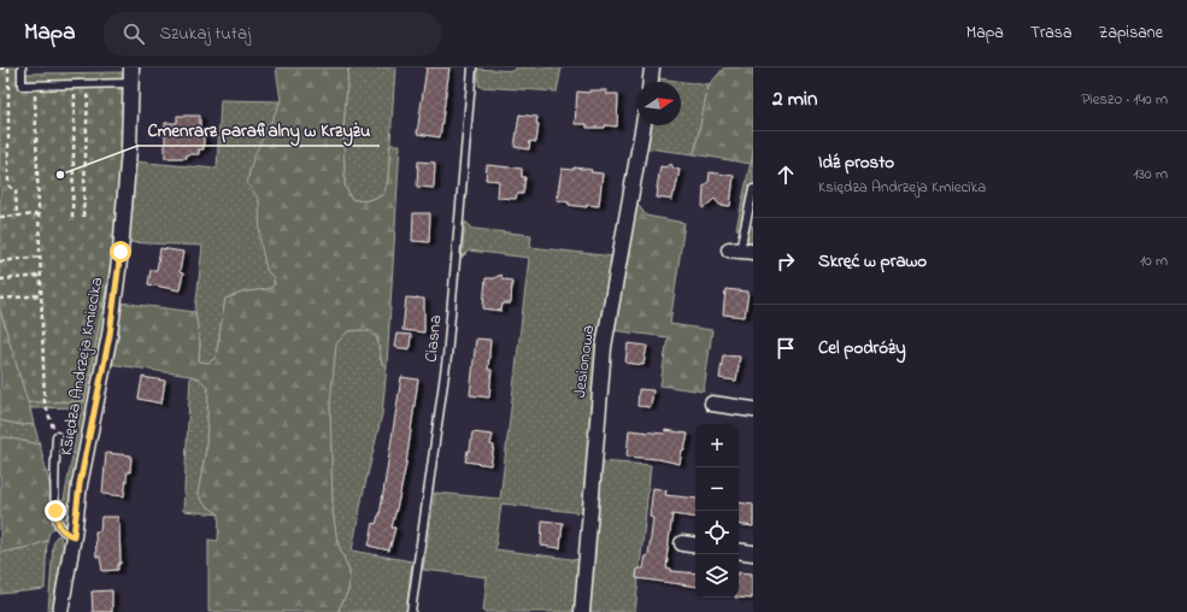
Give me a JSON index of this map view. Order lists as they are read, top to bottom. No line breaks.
{"streets":{"street":["Jesionowa","Księdza Andrzeja Kmiecika"],"lane":["Ciasna"]},"places":["Cmenrarz parafialny w Krzyżu"],"north":"right","page":{"header":"Mapa","search":"Szukaj tutaj","nav":["Mapa","Trasa","Zapisane"],"heading":["2 min","Pieszo · 140 m"],"list":[["Idź prosto","Księdza Andrzeja Kmiecika","130 m"],["Skręć w prawo","10 m"],"Cel podróży"],"map_buttons":["+","−"]}}
